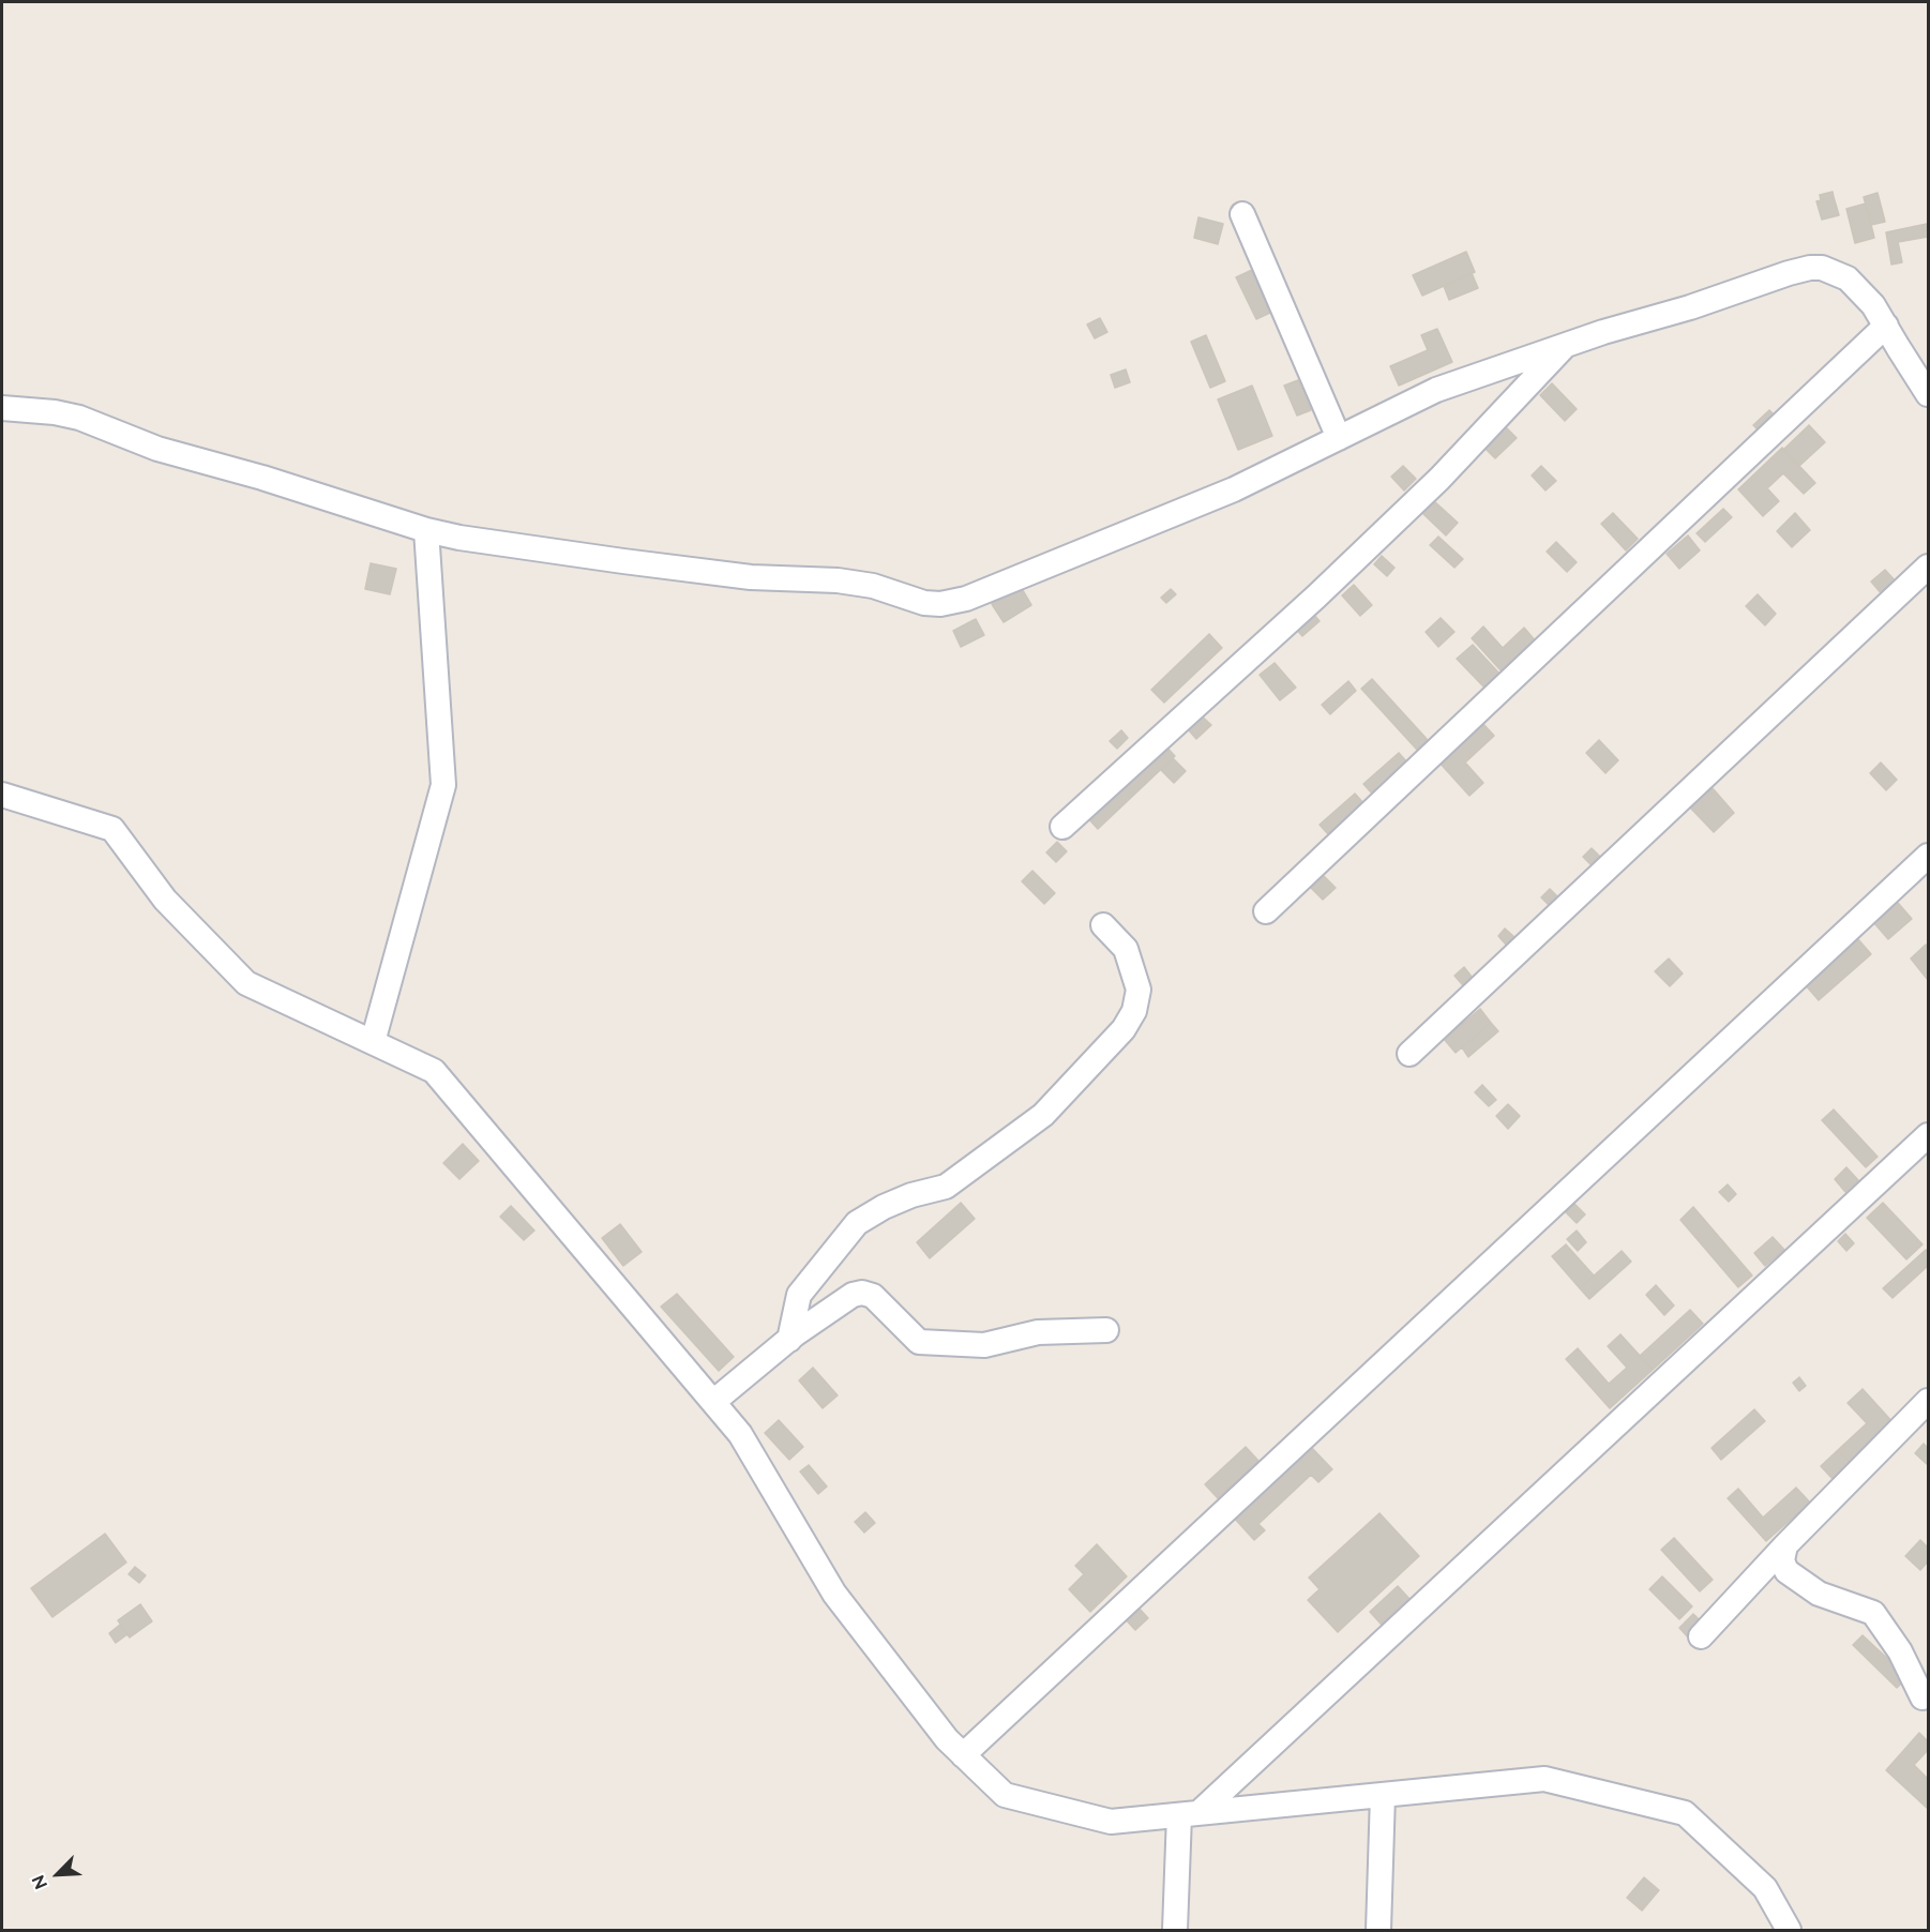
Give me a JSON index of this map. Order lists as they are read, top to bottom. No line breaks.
{"north":"bottom left"}
